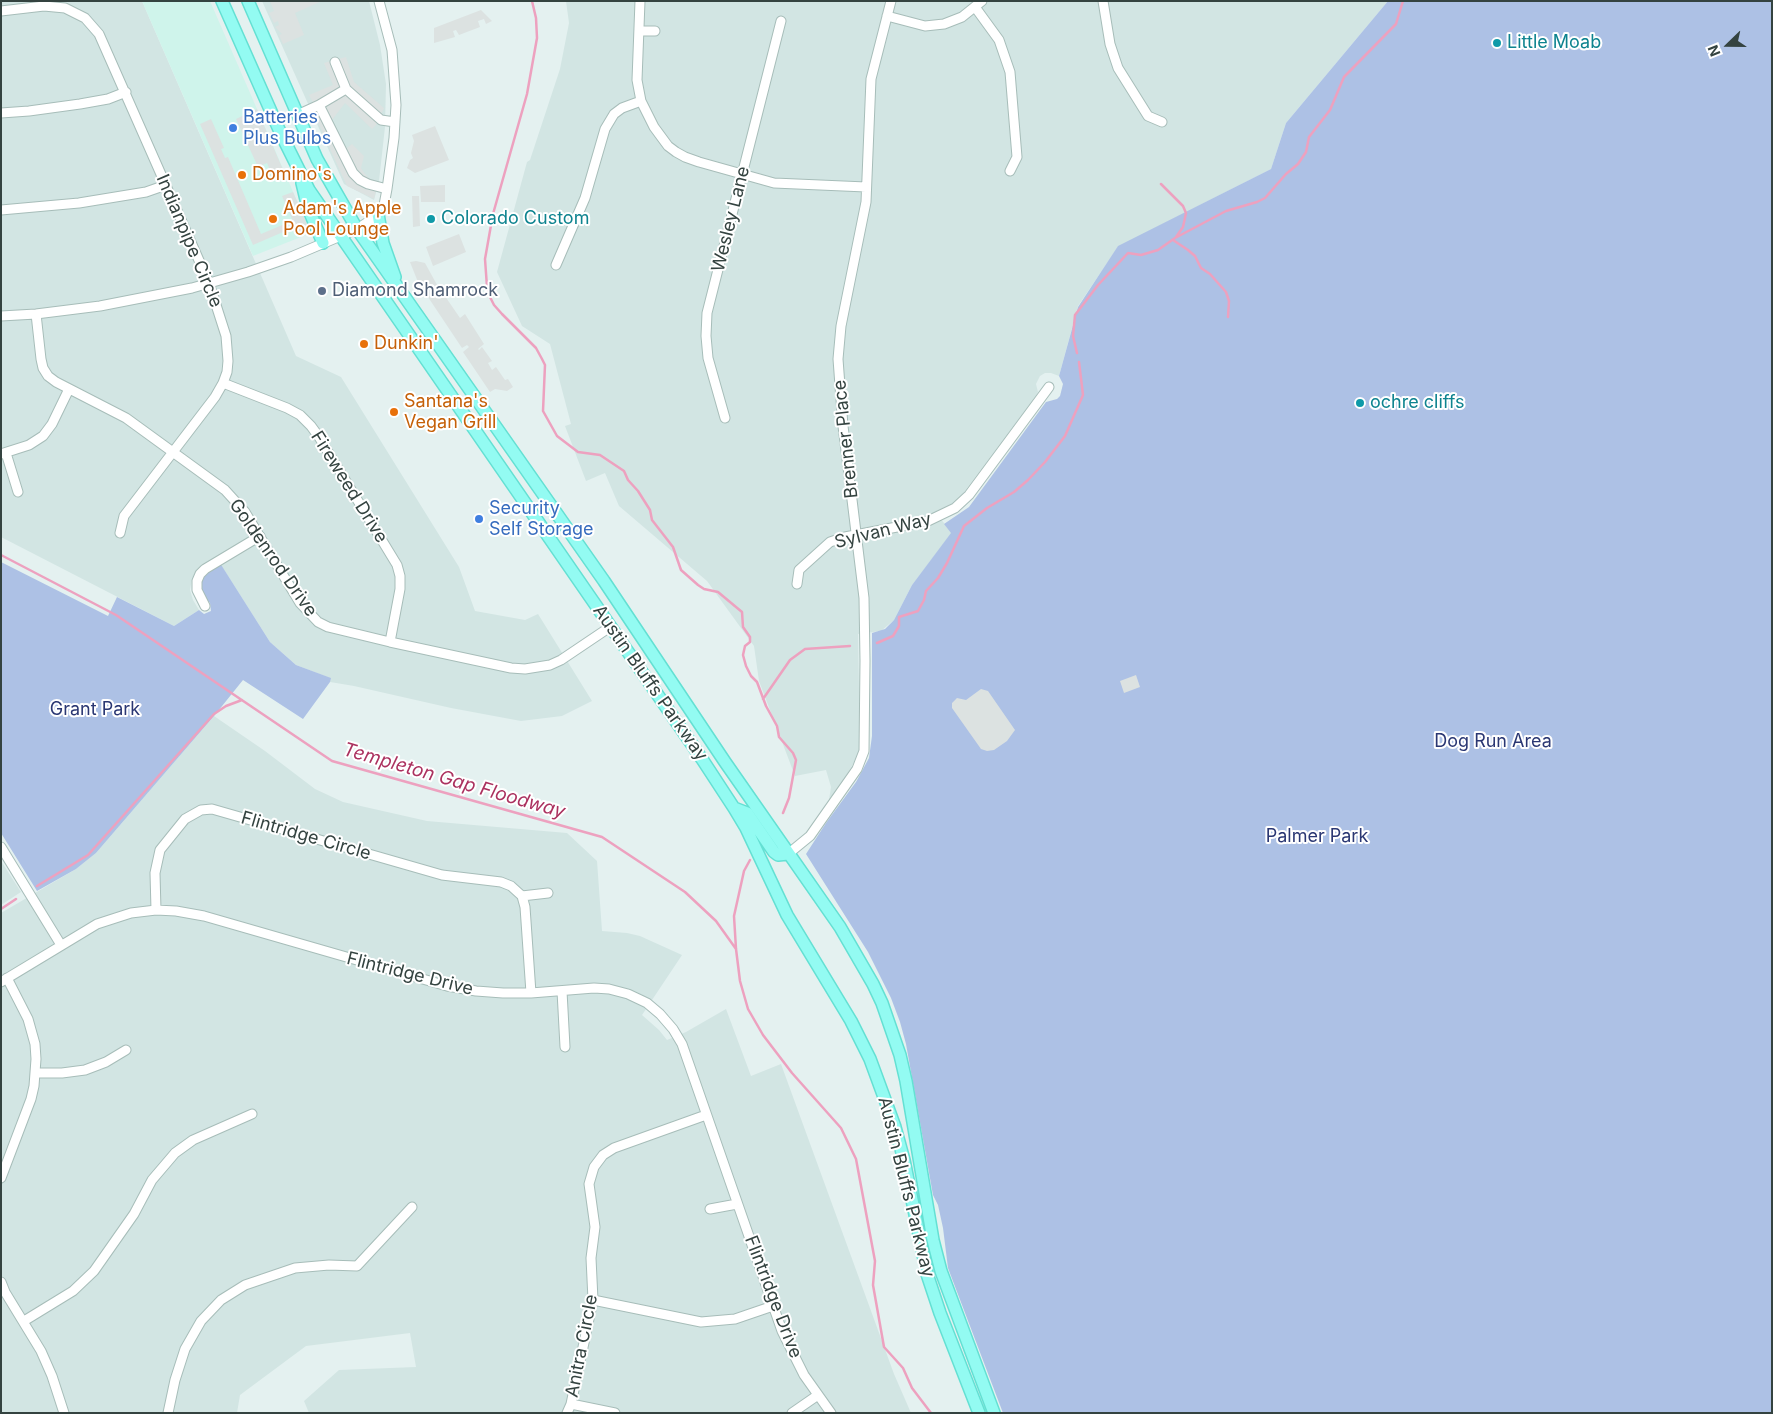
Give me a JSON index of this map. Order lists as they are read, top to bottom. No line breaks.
{"streets":{"main road":["Austin Bluffs Parkway"],"street":["Wesley Lane","Indianpipe Circle","Brenner Place","Fireweed Drive","Sylvan Way","Goldenrod Drive","Flintridge Circle","Flintridge Drive","Anitra Circle"]},"crossings":[["Indianpipe Circle","Fireweed Drive"],["Indianpipe Circle","Goldenrod Drive"],["Brenner Place","Sylvan Way"],["Brenner Place","Austin Bluffs Parkway"],["Fireweed Drive","Goldenrod Drive"],["Goldenrod Drive","Austin Bluffs Parkway"],["Flintridge Circle","Flintridge Drive"],["Flintridge Drive","Anitra Circle"]],"water":["Templeton Gap Floodway"],"parks":["Grant Park","Dog Run Area","Palmer Park"],"places":["Little Moab","Batteries Plus Bulbs","Domino's","Adam's Apple Pool Lounge","Colorado Custom","Diamond Shamrock","Dunkin'","ochre cliffs","Santana's Vegan Grill","Security Self Storage"],"north":"left"}
